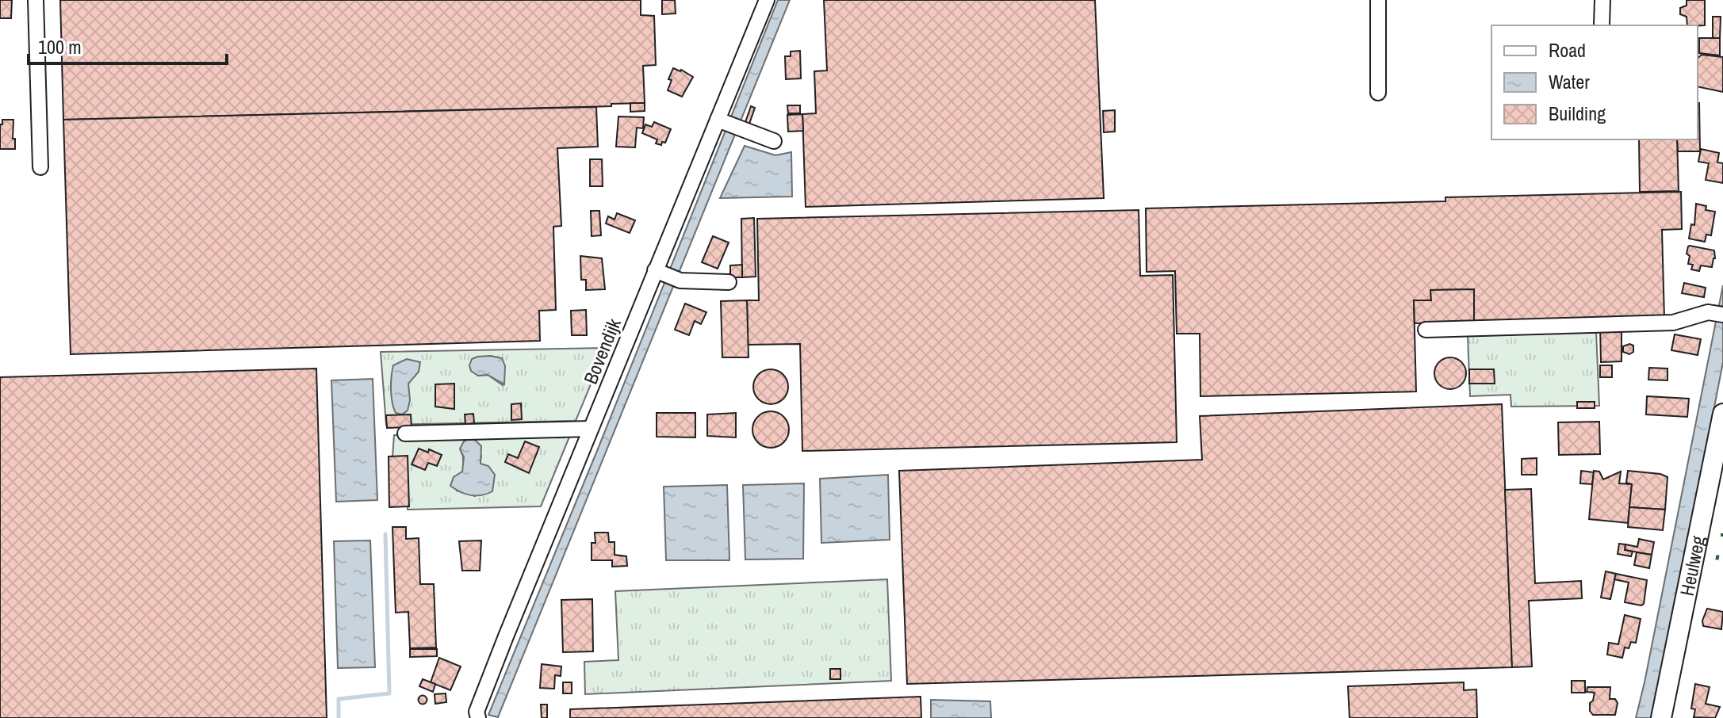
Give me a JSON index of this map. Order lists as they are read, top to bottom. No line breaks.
{"streets":{"main road":["Heulweg"],"street":["Bovendijk"]},"legend":["Road","Water","Building"],"scale_bar":"100 m"}
